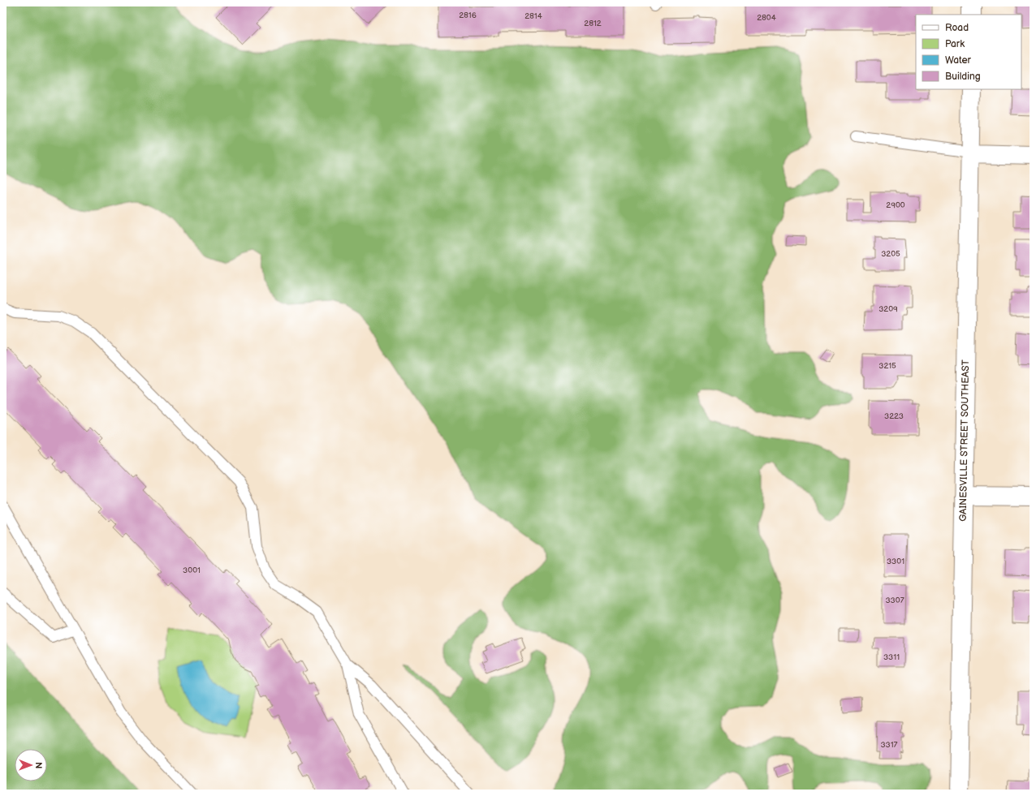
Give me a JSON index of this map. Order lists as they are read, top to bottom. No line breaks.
{"streets":{"street":["GAINESVILLE STREET SOUTHEAST"]},"house_numbers":["2816","2814","2804","2812","2900","3205","3209","3215","3223","3301","3001","3307","3311","3317"],"legend":["Road","Park","Water","Building"],"north":"right"}
